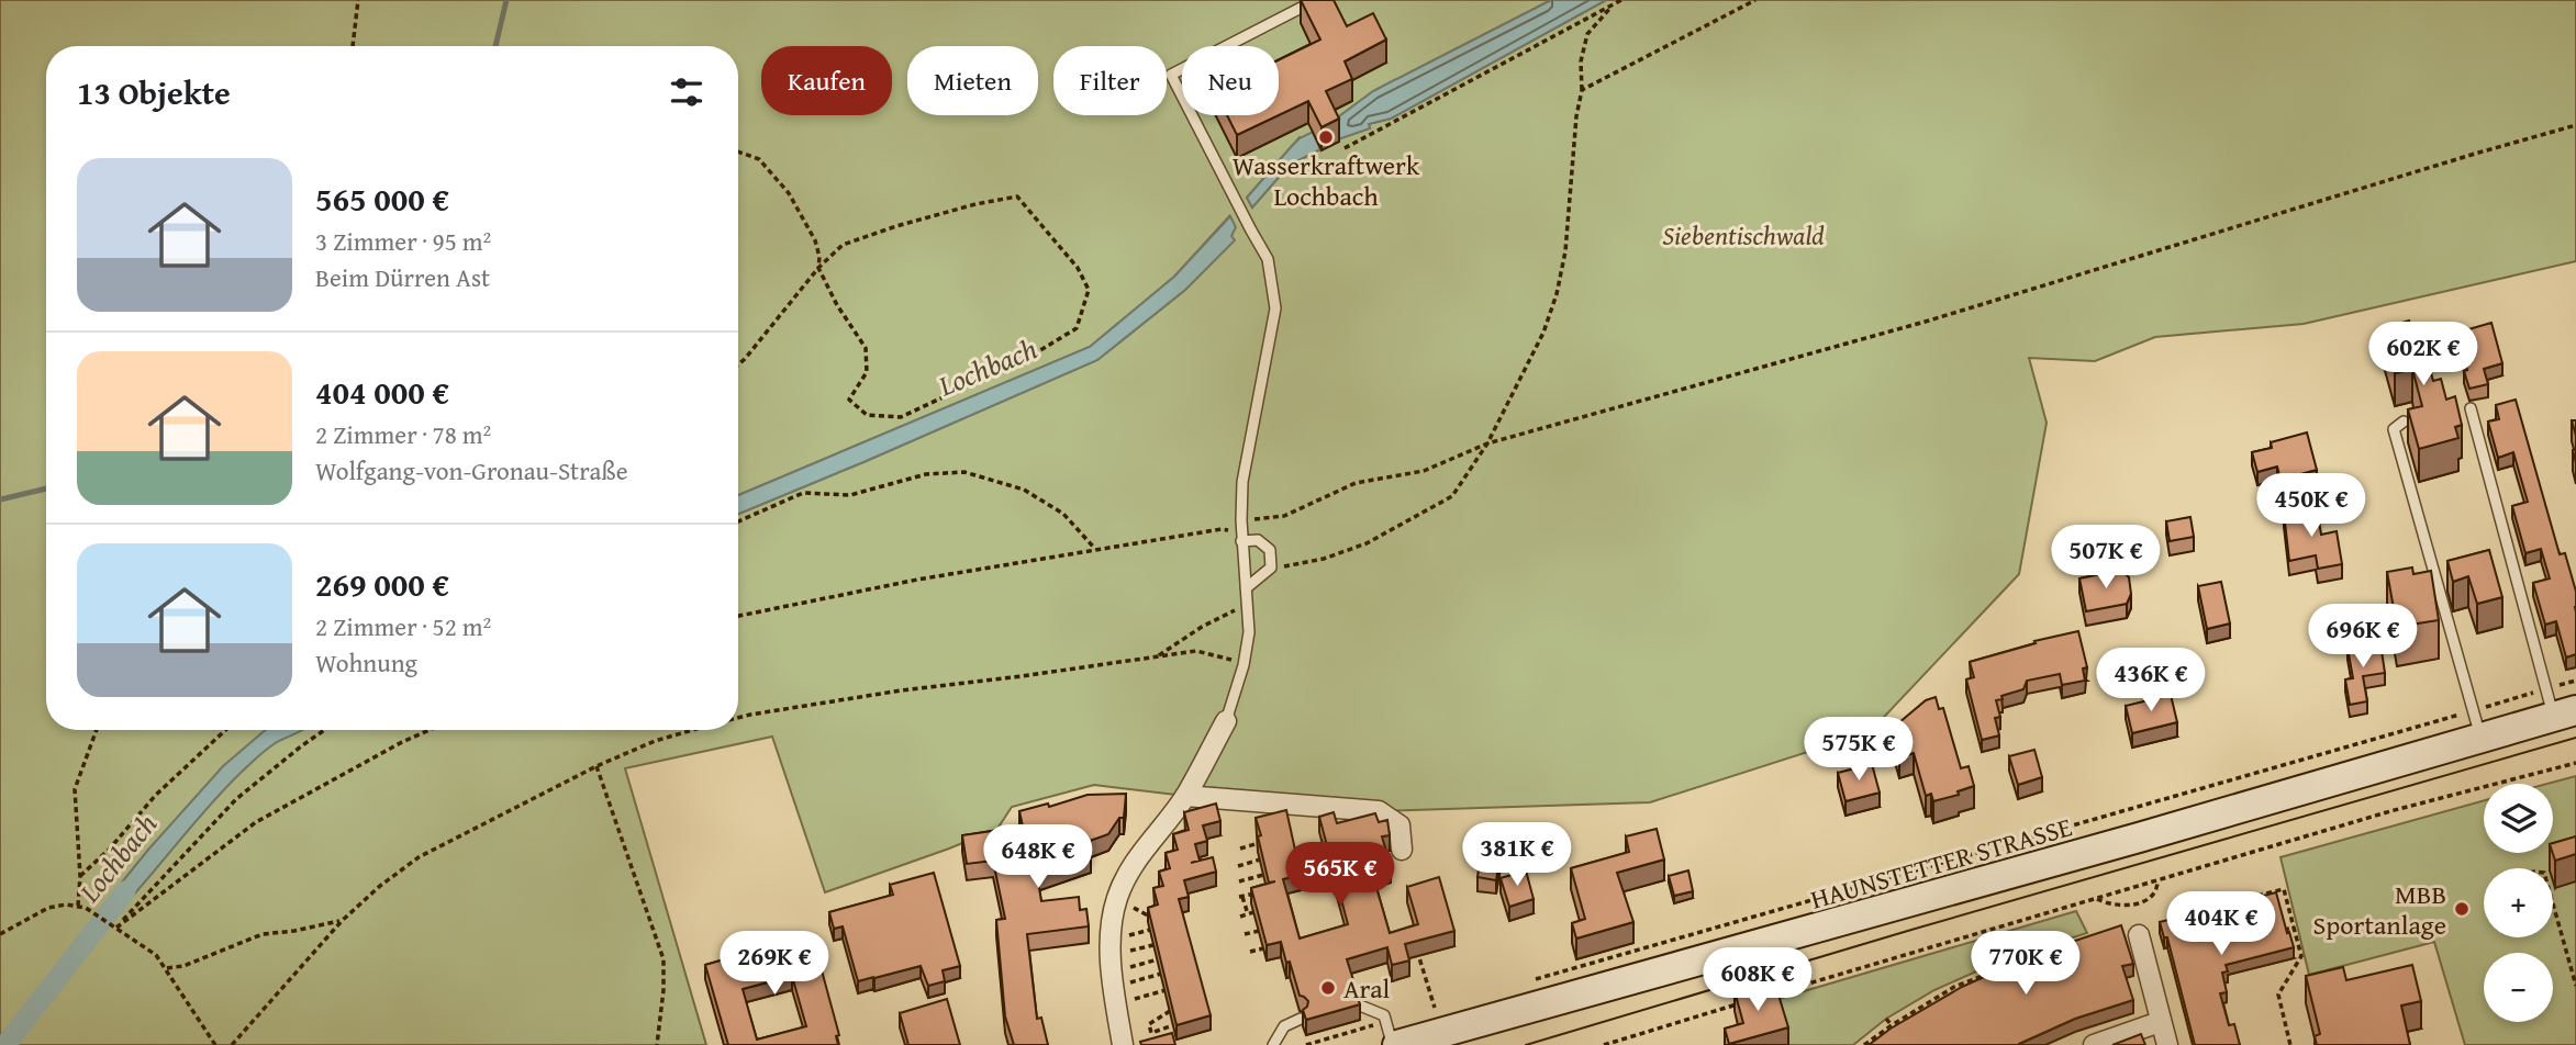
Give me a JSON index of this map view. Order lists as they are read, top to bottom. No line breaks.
{"streets":{"main road":["HAUNSTETTER STRASSE"]},"water":["Lochbach"],"parks":["Siebentischwald"],"places":["Wasserkraftwerk Lochbach","MBB Sportanlage","Aral"],"page":{"chip":["Kaufen","Mieten","Filter","Neu"],"heading":"13 Objekte","list":[{"name":"565 000 €","note":"3 Zimmer · 95 m² · Beim Dürren Ast"},{"name":"404 000 €","note":"2 Zimmer · 78 m² · Wolfgang-von-Gronau-Straße"},{"name":"269 000 €","note":"2 Zimmer · 52 m² · Wohnung"}],"price":["602K €","450K €","507K €","696K €","436K €","575K €","381K €","648K €","565K €","404K €","269K €","770K €","608K €"],"map_buttons":["+","−"]}}
